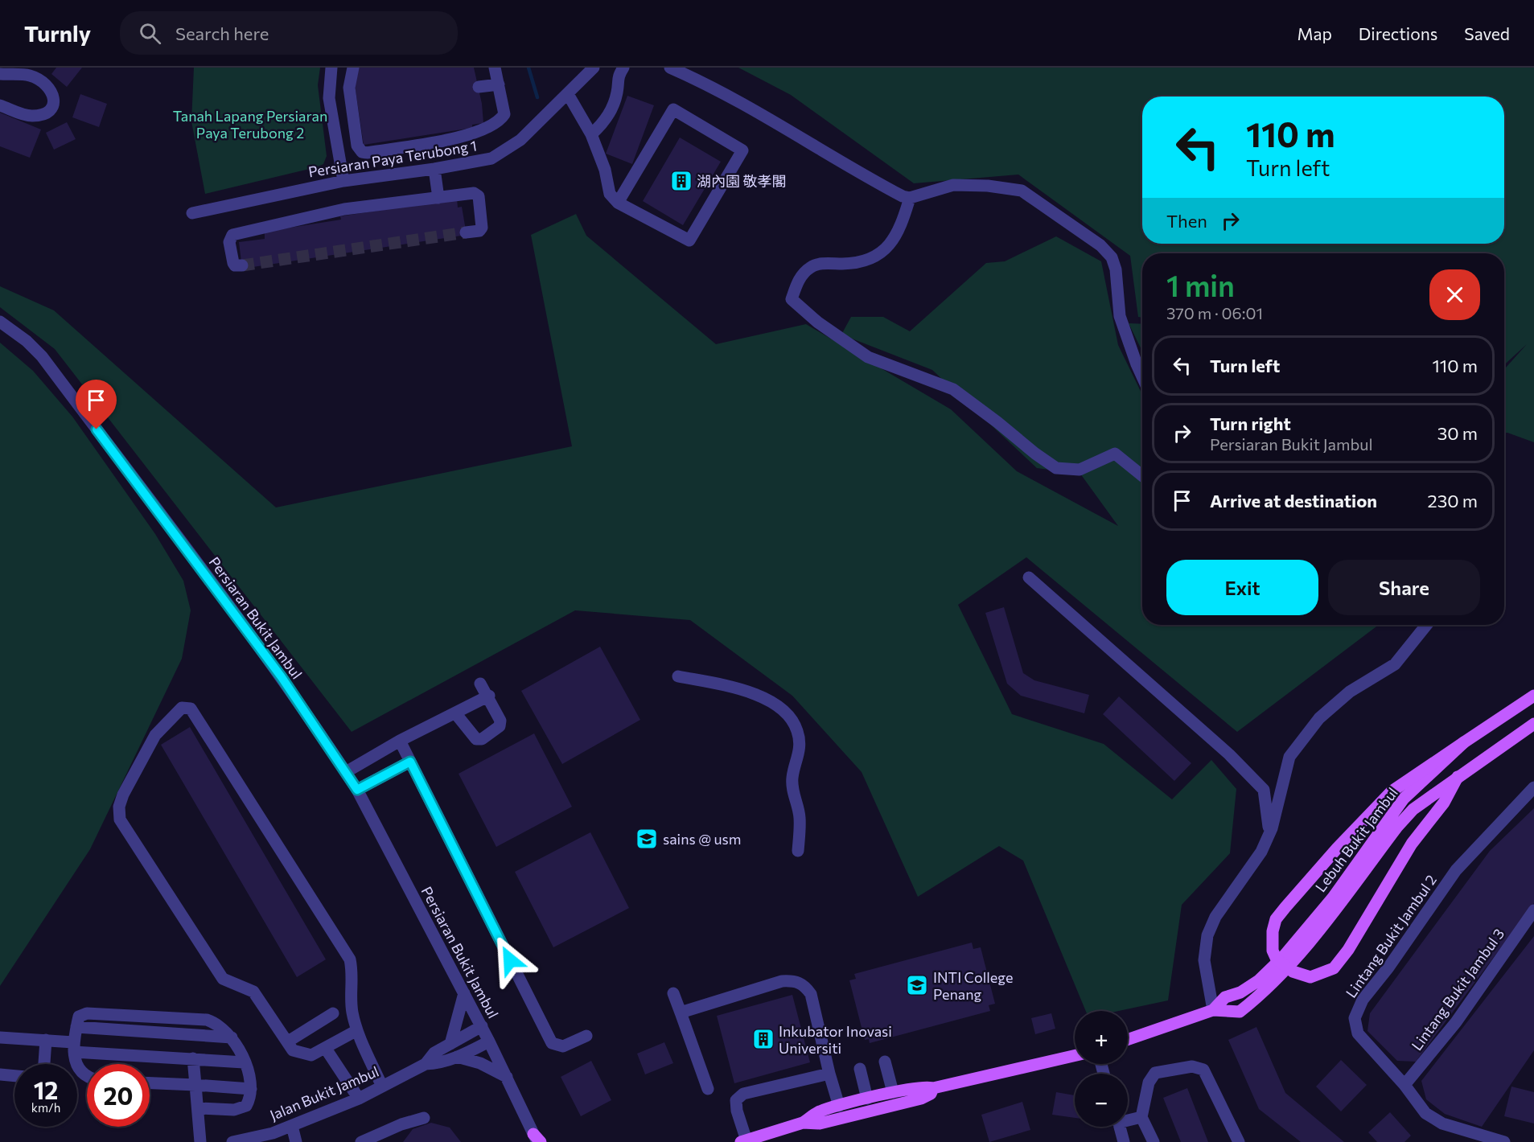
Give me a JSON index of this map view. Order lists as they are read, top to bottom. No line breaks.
{"streets":{"main road":["Lebuh Bukit Jambul"],"street":["Persiaran Paya Terubong 1","Persiaran Bukit Jambul","Lintang Bukit Jambul 2","Lintang Bukit Jambul 3","Jalan Bukit Jambul"]},"crossings":[["Persiaran Bukit Jambul","Jalan Bukit Jambul"],["Lintang Bukit Jambul 2","Lintang Bukit Jambul 3"]],"parks":["Tanah Lapang Persiaran Paya Terubong 2"],"places":{"building":["湖內園 敬孝閣","Inkubator Inovasi Universiti"],"school or university":["sains @ usm","INTI College Penang"]},"page":{"header":"Turnly","search":"Search here","nav":["Map","Directions","Saved"],"turn":["110 m","Turn left"],"then":"Then","heading":["1 min","370 m · 06:01"],"list":[{"name":"Turn left","value":"110 m"},{"name":"Turn right","note":"Persiaran Bukit Jambul","value":"30 m"},{"name":"Arrive at destination","value":"230 m"}],"buttons":["Exit","Share"],"map_buttons":["+","−"],"speed":"12 km/h","limit":"20"}}
